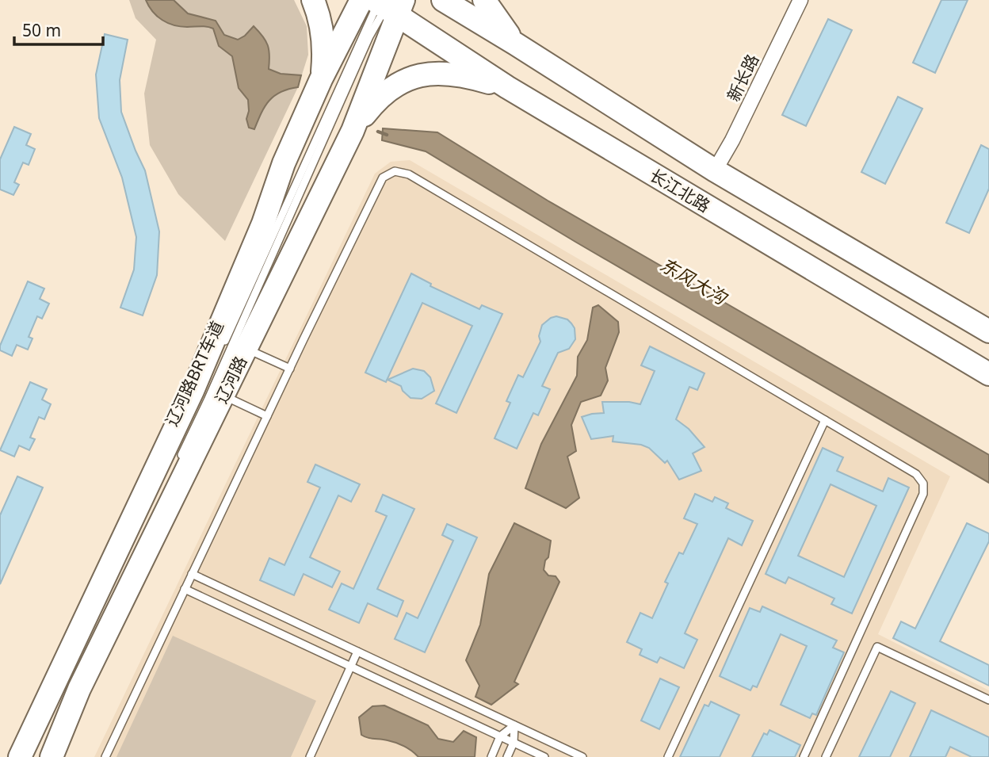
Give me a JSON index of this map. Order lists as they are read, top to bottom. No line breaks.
{"streets":{"main road":["长江北路","辽河路"],"street":["新长路"],"lane":["辽河路BRT车道"]},"crossings":[["新长路","长江北路"],["长江北路","辽河路"],["辽河路BRT车道","辽河路"]],"water":["东风大沟"],"scale_bar":"50 m"}
